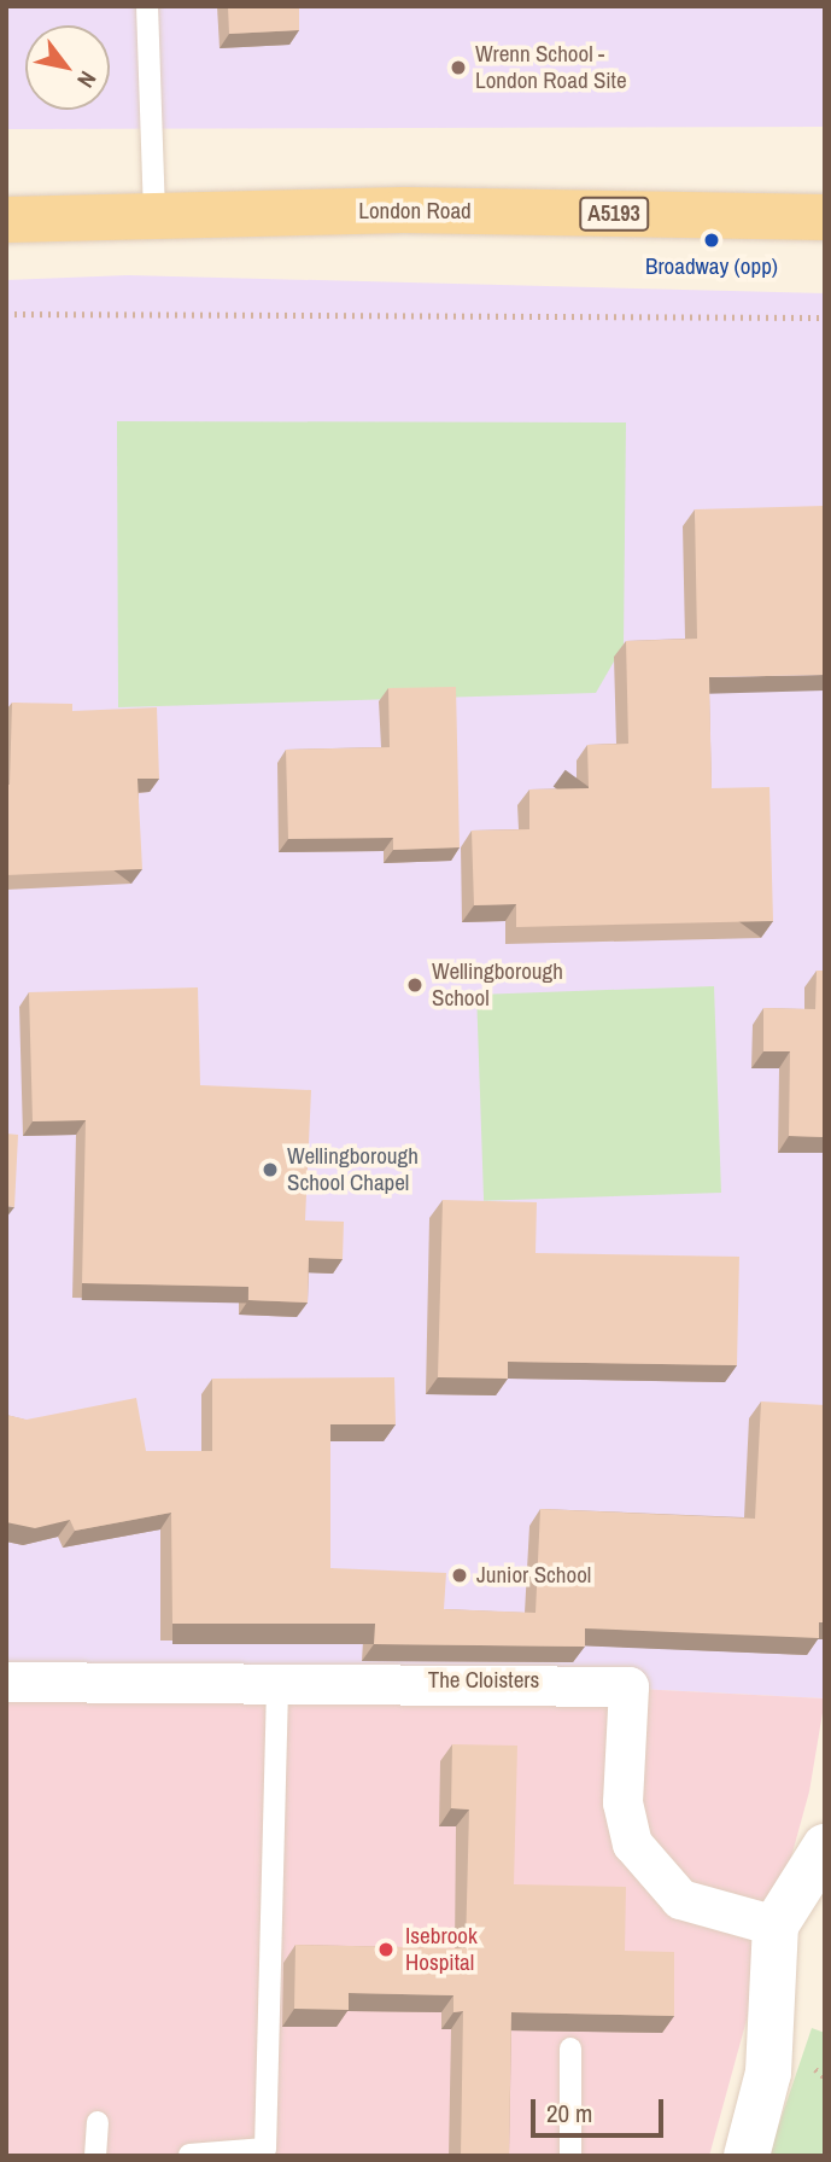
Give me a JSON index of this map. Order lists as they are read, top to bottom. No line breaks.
{"streets":{"main road":["London Road","A5193"],"street":["The Cloisters"]},"places":["Wrenn School - London Road Site","Broadway (opp)","Wellingborough School","Wellingborough School Chapel","Junior School","Isebrook Hospital"],"scale_bar":"20 m","north":"bottom right"}
